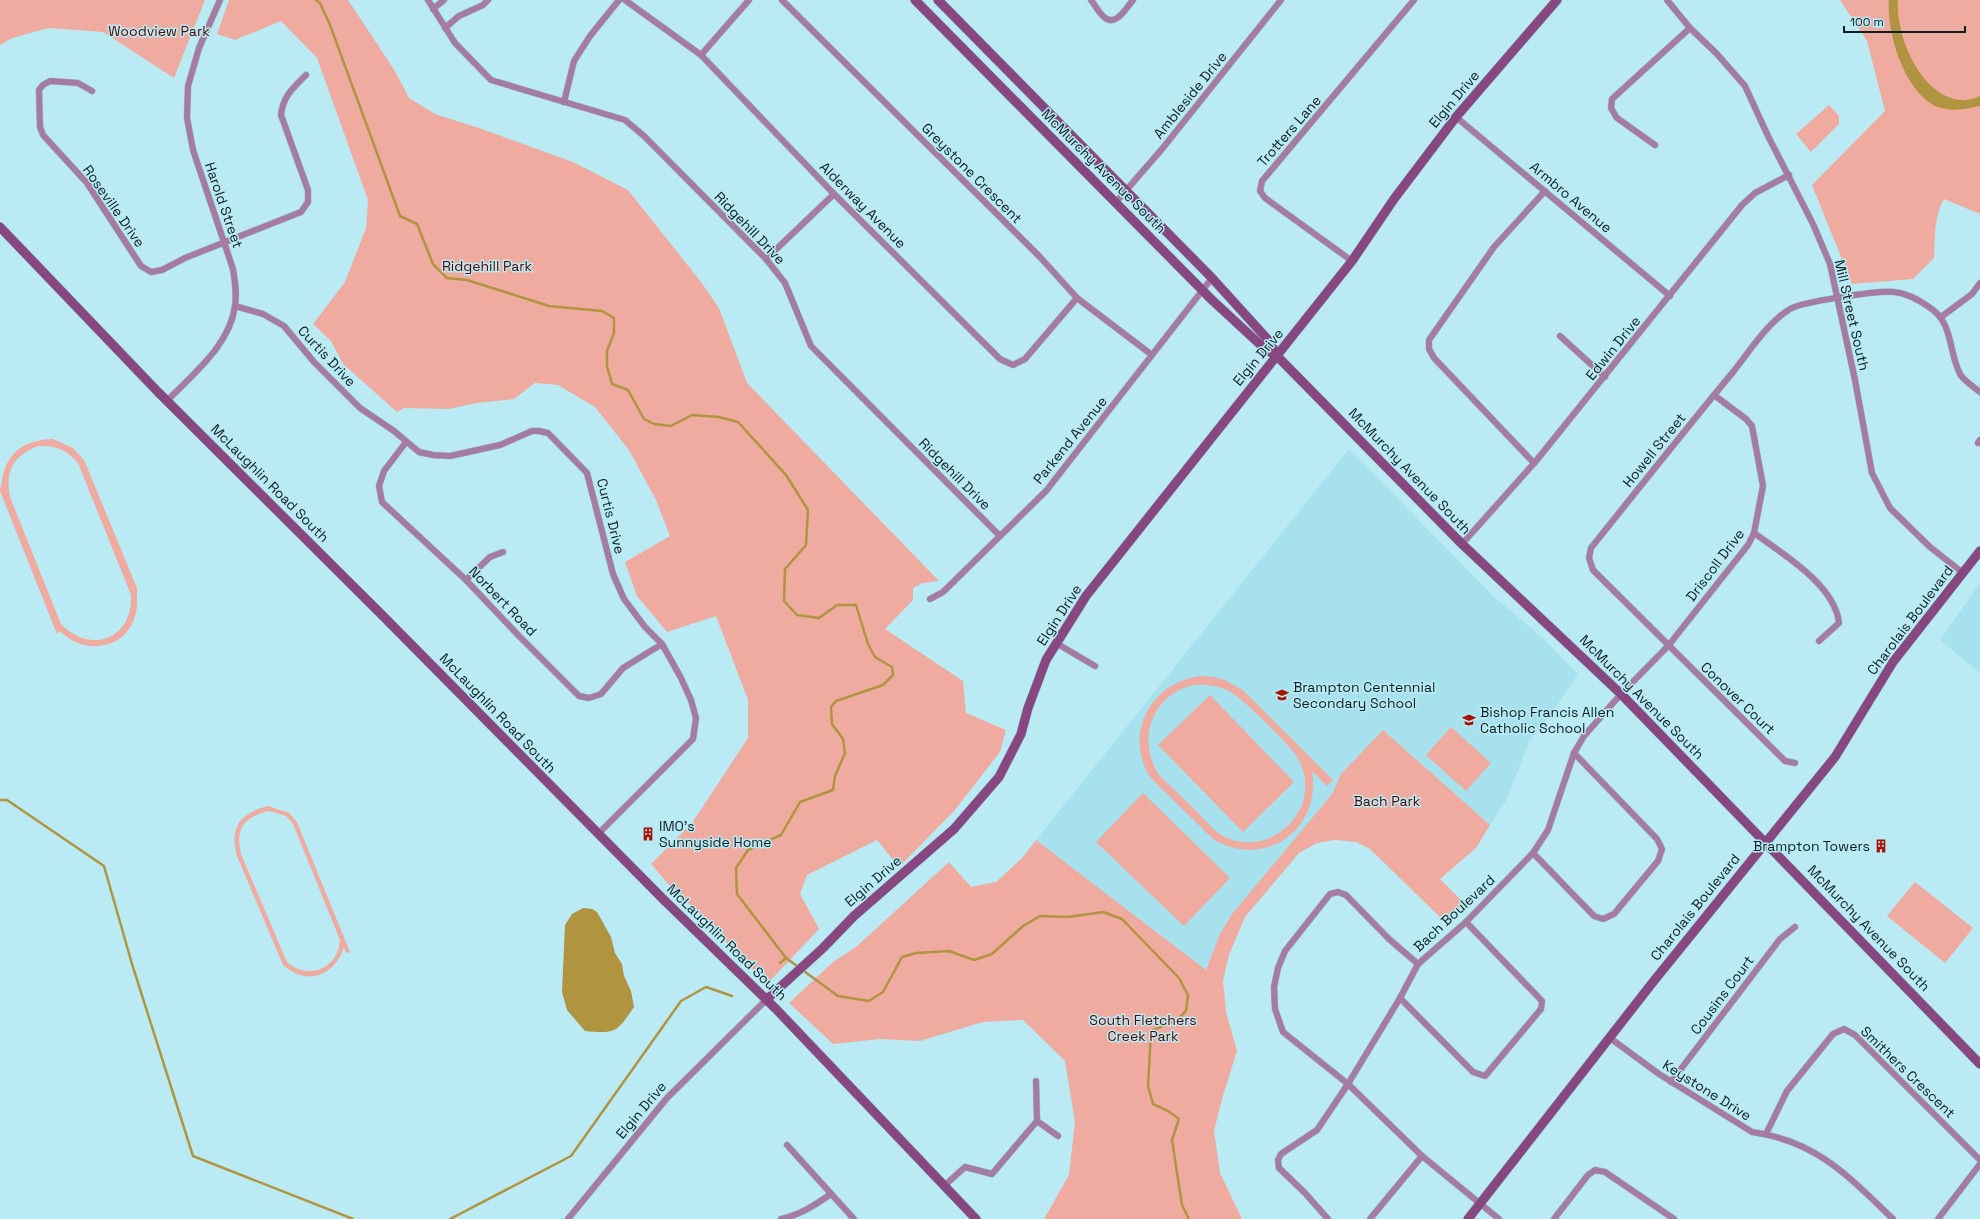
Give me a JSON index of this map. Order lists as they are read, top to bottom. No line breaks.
{"streets":{"street":["Ambleside Drive","Elgin Drive","Trotters Lane","McMurchy Avenue South","Greystone Crescent","Armbro Avenue","Harold Street","Alderway Avenue","Roseville Drive","Ridgehill Drive","Mill Street South","Edwin Drive","Curtis Drive","Parkend Avenue","Howell Street","McLaughlin Road South","Driscoll Drive","Norbert Road","Charolais Boulevard","Conover Court","Bach Boulevard","Cousins Court","Smithers Crescent","Keystone Drive"]},"crossings":[["Ambleside Drive","McMurchy Avenue South"],["Elgin Drive","Trotters Lane"],["Elgin Drive","McMurchy Avenue South"],["Elgin Drive","Armbro Avenue"],["Elgin Drive","McLaughlin Road South"],["McMurchy Avenue South","Edwin Drive"],["McMurchy Avenue South","Parkend Avenue"],["McMurchy Avenue South","Driscoll Drive"],["McMurchy Avenue South","Charolais Boulevard"],["McMurchy Avenue South","Bach Boulevard"],["Greystone Crescent","Alderway Avenue"],["Greystone Crescent","Parkend Avenue"],["Armbro Avenue","Edwin Drive"],["Harold Street","Roseville Drive"],["Harold Street","Curtis Drive"],["Harold Street","McLaughlin Road South"],["Ridgehill Drive","Parkend Avenue"],["Mill Street South","Edwin Drive"],["Mill Street South","Howell Street"],["Mill Street South","Charolais Boulevard"],["Curtis Drive","McLaughlin Road South"],["Curtis Drive","Norbert Road"],["Howell Street","Driscoll Drive"],["Howell Street","Conover Court"],["Driscoll Drive","Conover Court"],["Driscoll Drive","Bach Boulevard"],["Charolais Boulevard","Keystone Drive"],["Cousins Court","Keystone Drive"],["Smithers Crescent","Keystone Drive"]],"parks":["Woodview Park","Ridgehill Park","Bach Park","South Fletchers Creek Park"],"places":{"school or university":["Brampton Centennial Secondary School","Bishop Francis Allen Catholic School"],"building":["IMO's Sunnyside Home","Brampton Towers"]},"scale_bar":"100 m"}
